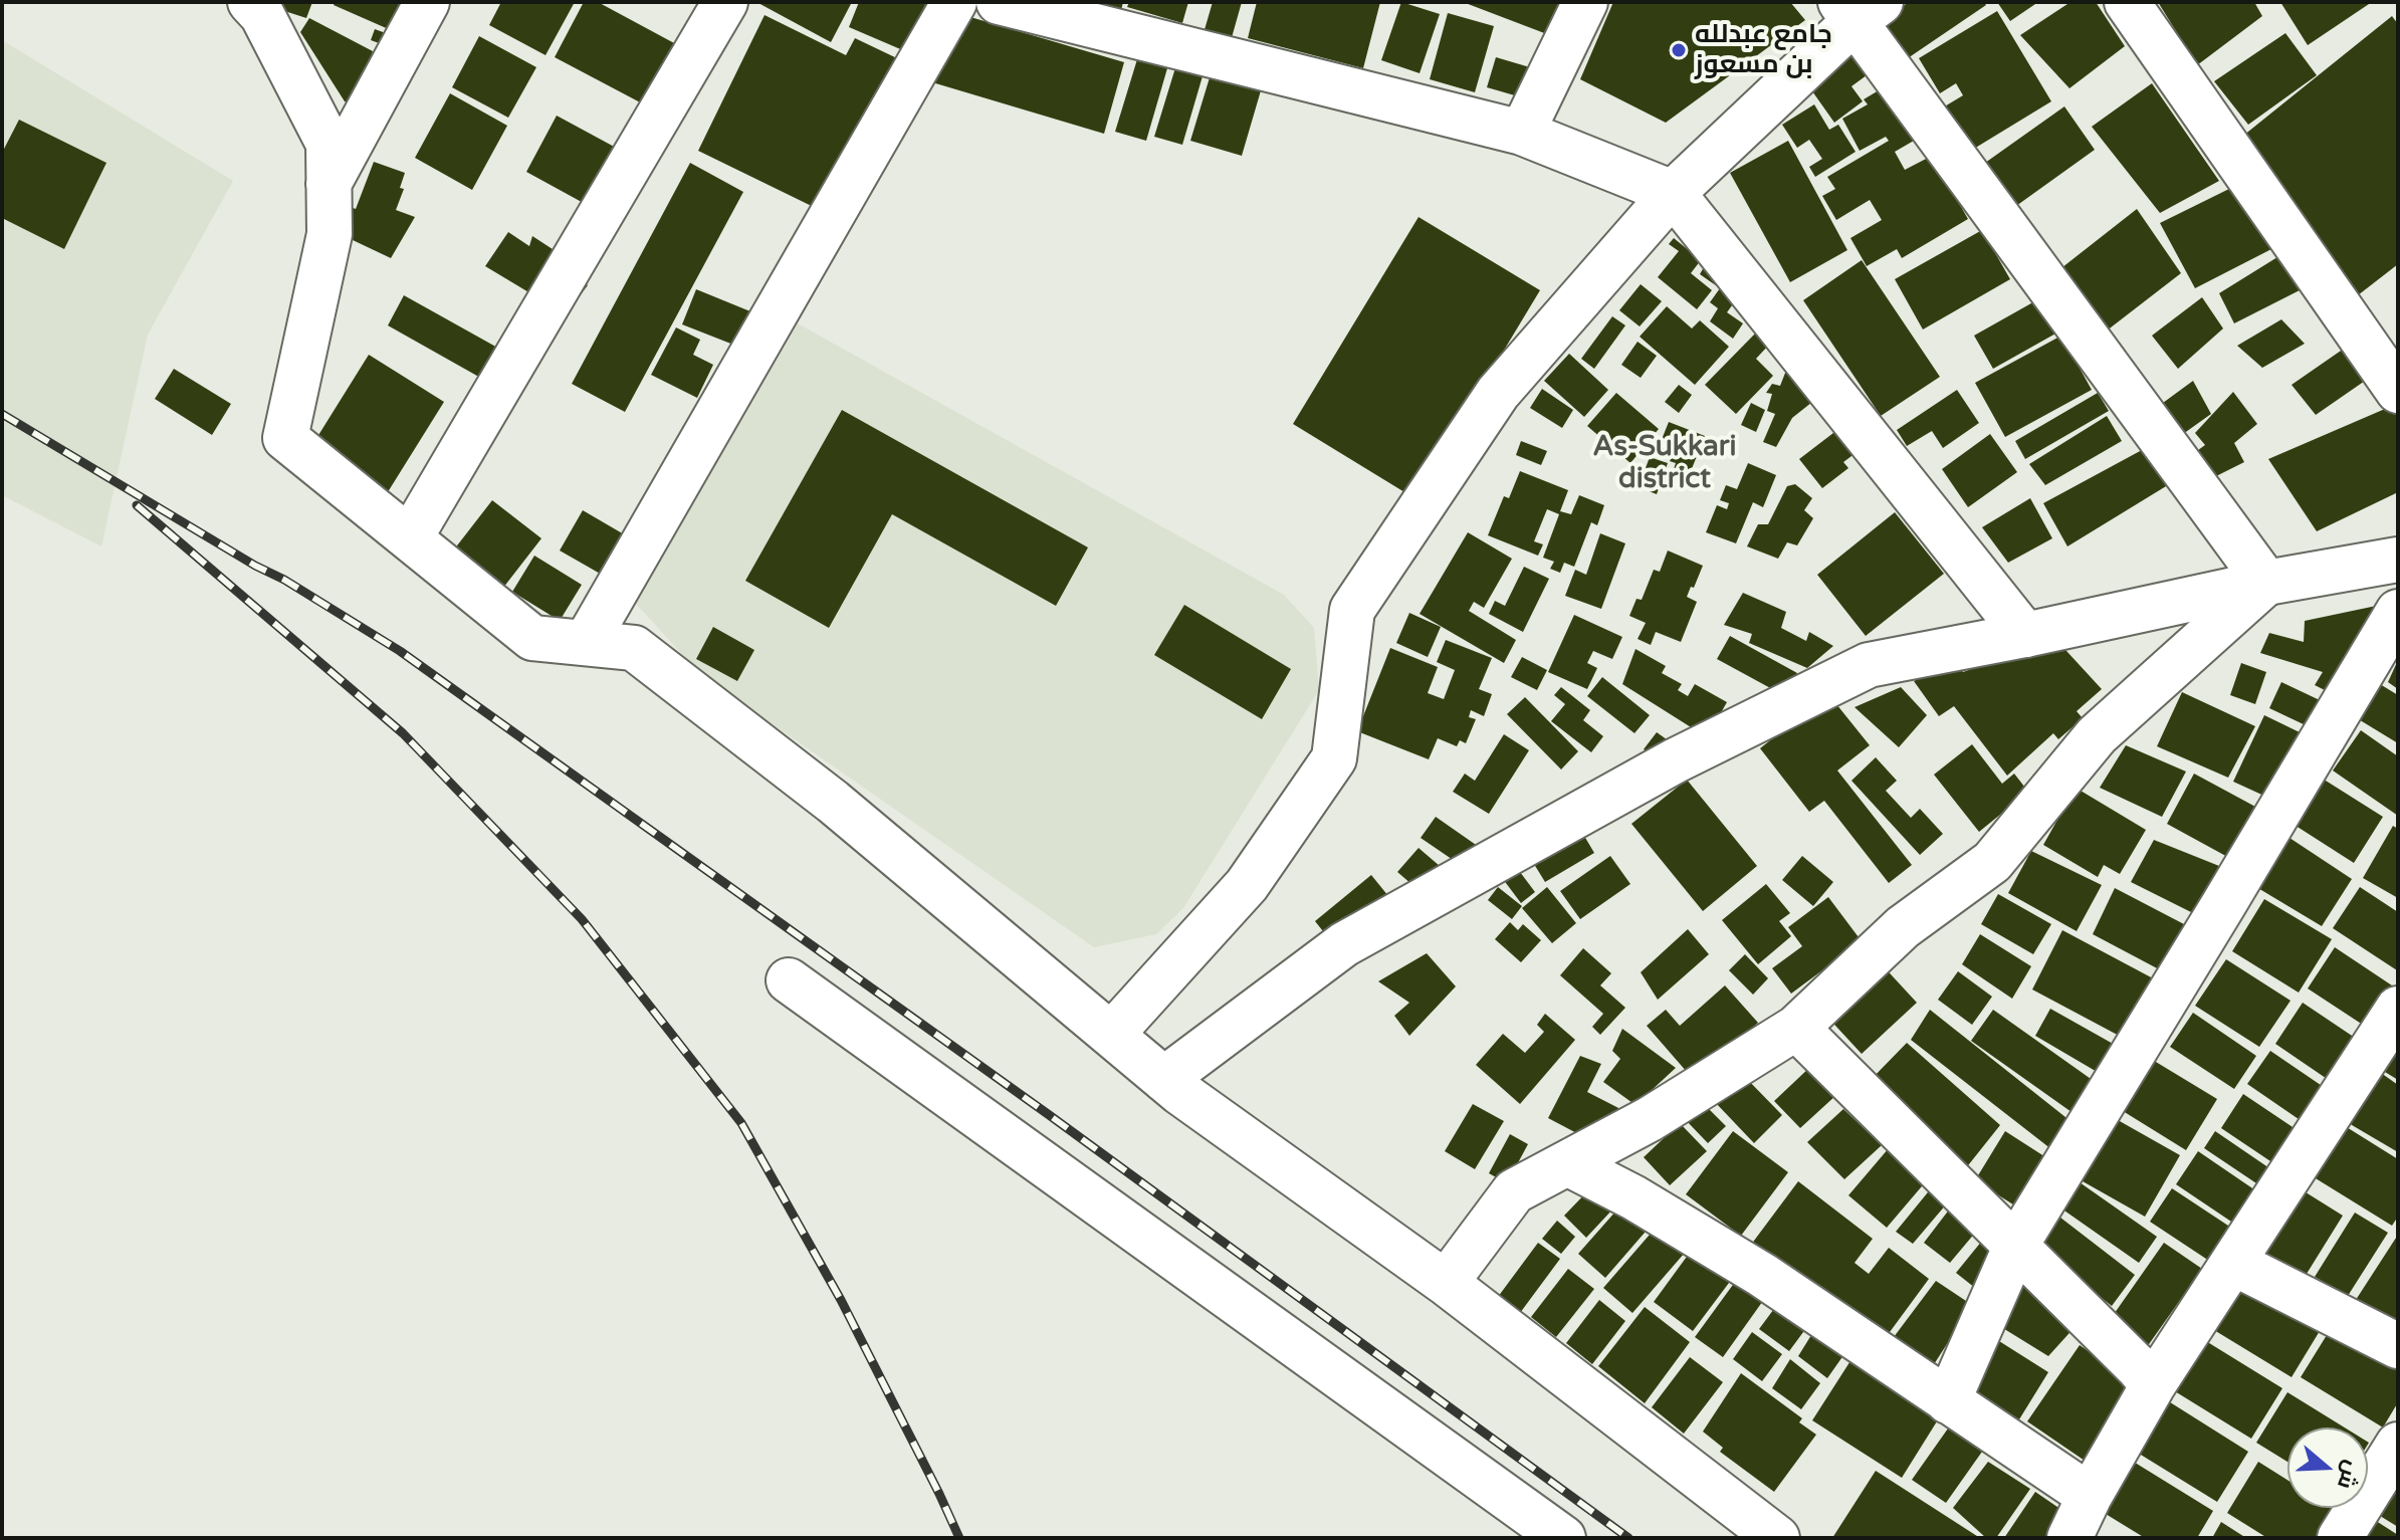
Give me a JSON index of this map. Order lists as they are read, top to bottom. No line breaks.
{"districts":["As-Sukkari district"],"places":["جامع عبدلله بن مسعوز"],"north":"right"}
